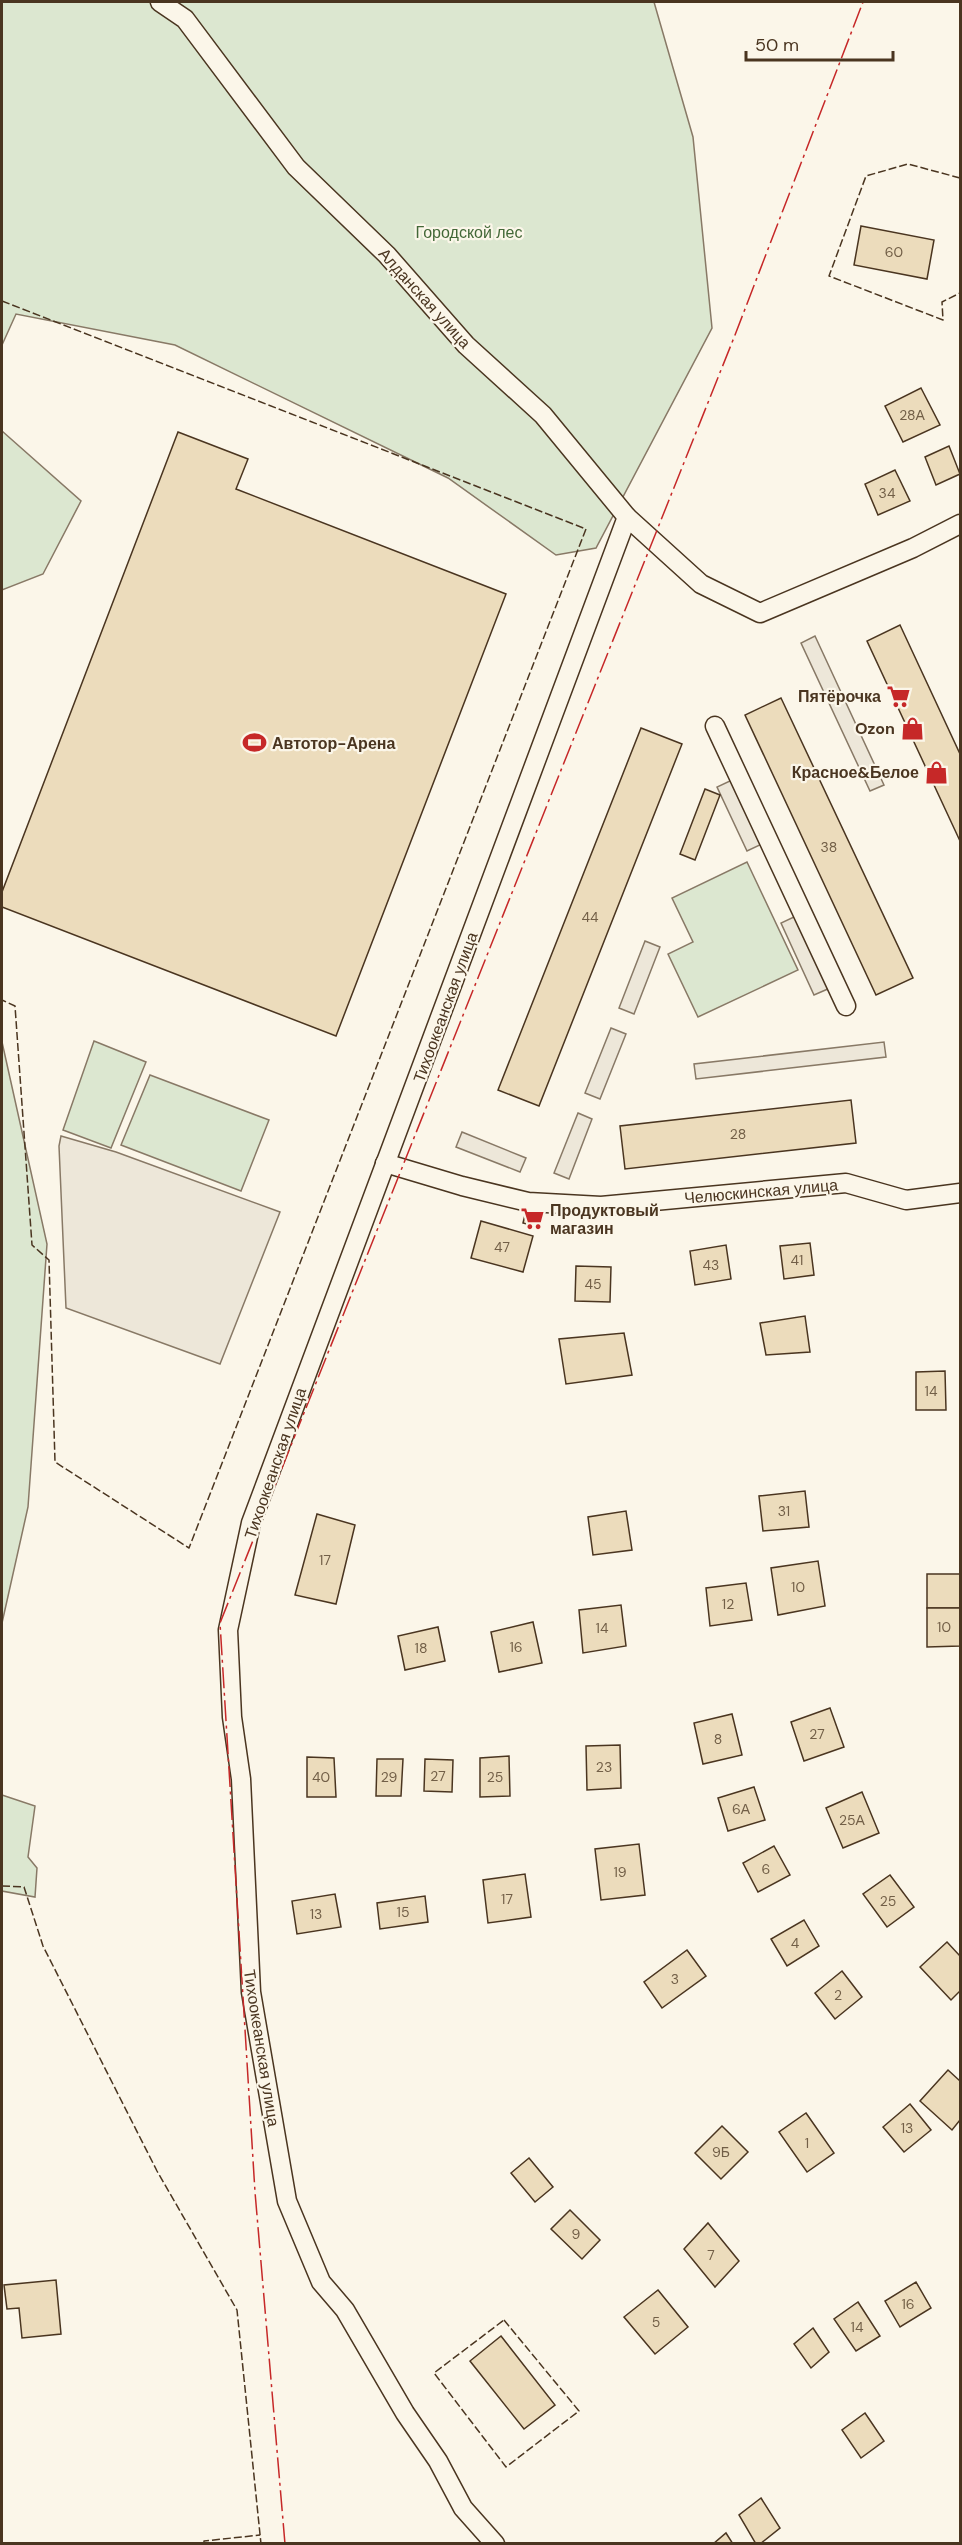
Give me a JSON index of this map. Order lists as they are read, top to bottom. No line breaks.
{"streets":{"street":["Алданская улица","Тихоокеанская улица","Челюскинская улица"]},"crossings":[["Алданская улица","Тихоокеанская улица"],["Тихоокеанская улица","Челюскинская улица"]],"parks":["Городской лес"],"places":{"supermarket":["Пятёрочка","Продуктовый магазин"],"shop":["Ozon","Красное&Белое"],"sports":["Автотор-Арена"]},"house_numbers":["60","28А","34","38","44","28","47","41","43","45","14","31","17","10","12","10","14","16","18","27","8","23","27","40","29","25","6А","25А","6","19","17","25","15","13","4","3","2","13","1","9Б","9","7","16","5","14"],"scale_bar":"50 m"}
